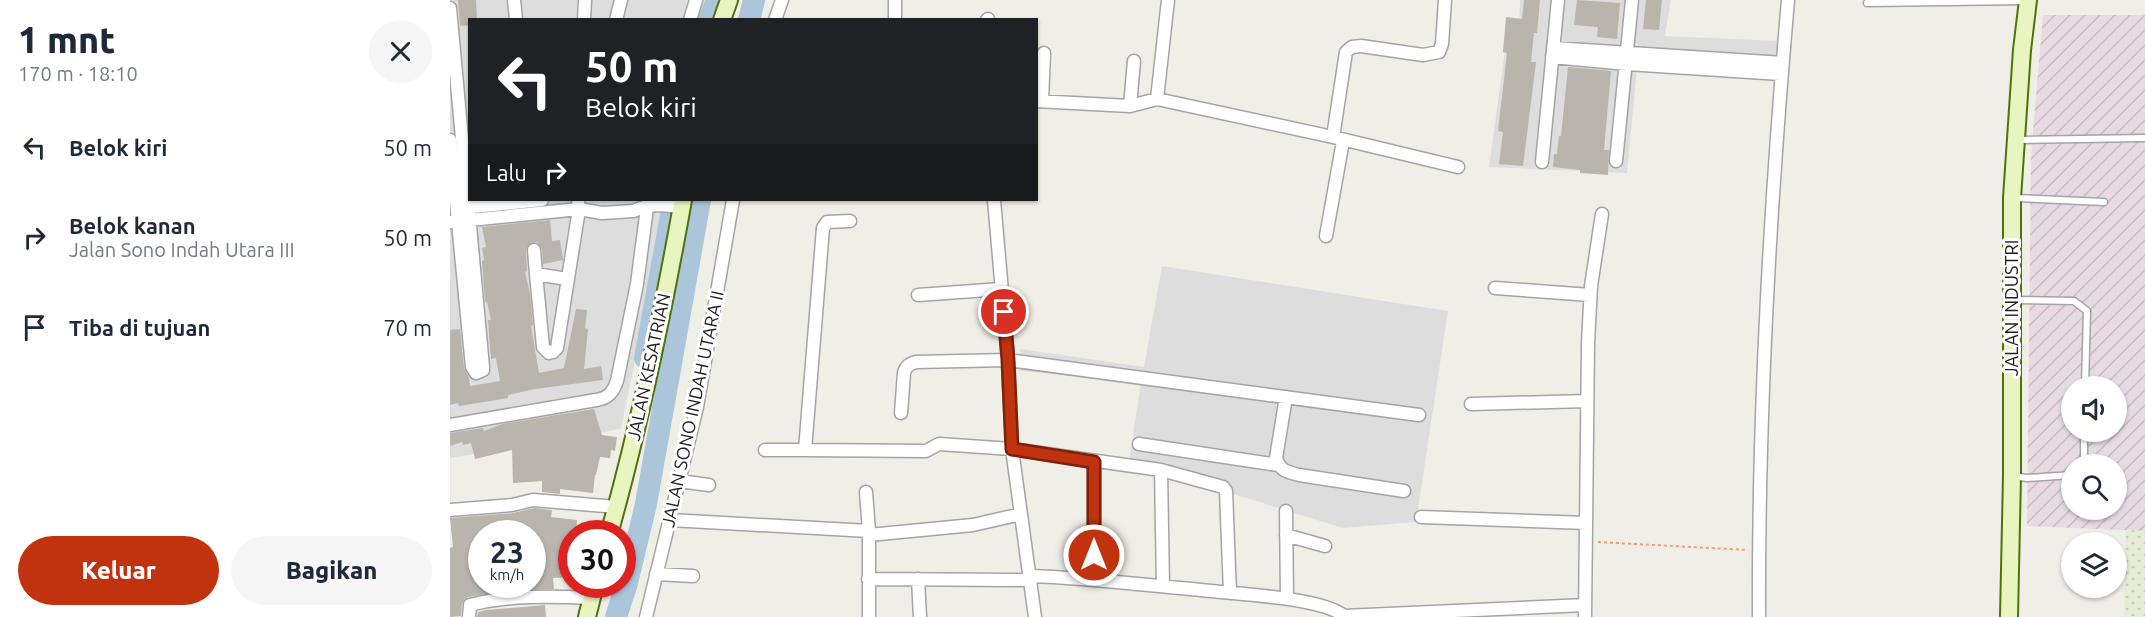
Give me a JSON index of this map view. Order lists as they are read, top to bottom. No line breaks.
{"streets":{"street":["JALAN INDUSTRI","JALAN KESATRIAN","JALAN SONO INDAH UTARA II"]},"page":{"heading":["1 mnt","170 m · 18:10"],"turn":["50 m","Belok kiri"],"list":[{"name":"Belok kiri","value":"50 m"},{"name":"Belok kanan","note":"Jalan Sono Indah Utara III","value":"50 m"},{"name":"Tiba di tujuan","value":"70 m"}],"then":"Lalu","speed":"23 km/h","limit":"30","buttons":["Keluar","Bagikan"]}}
